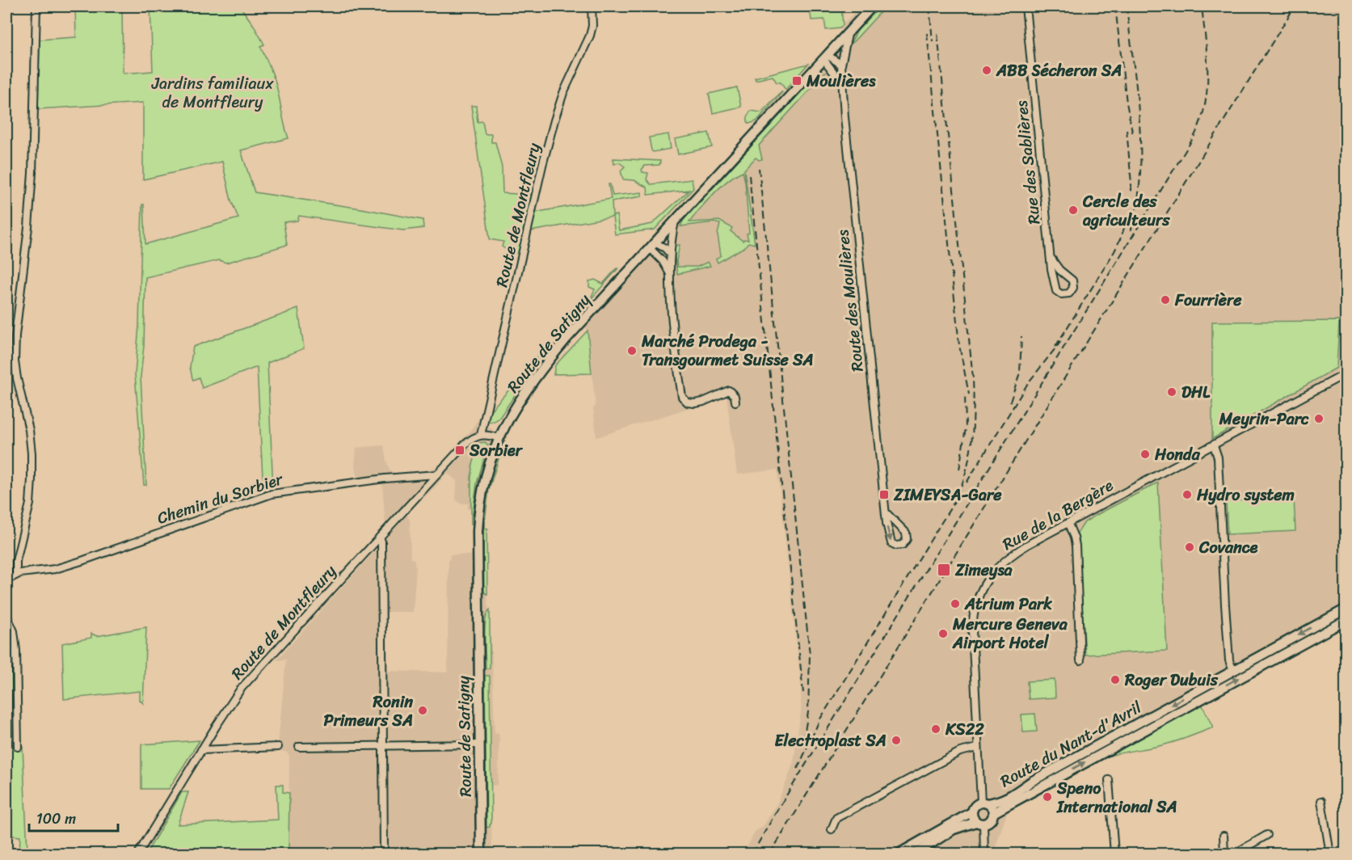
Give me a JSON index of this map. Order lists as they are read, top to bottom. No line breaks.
{"streets":{"main road":["Route de Satigny","Route du Nant-d'Avril"],"street":["Rue des Sablières","Route de Montfleury","Route des Moulières","Chemin du Sorbier","Rue de la Bergère"]},"crossings":[["Route de Montfleury","Chemin du Sorbier"],["Rue de la Bergère","Route du Nant-d'Avril"]],"parks":["Jardins familiaux de Montfleury"],"places":{"other":["ABB Sécheron SA","Cercle des agriculteurs","Fourrière","Marché Prodega - Transgourmet Suisse SA","DHL","Meyrin-Parc","Honda","Hydro system","Covance","Atrium Park","Mercure Geneva Airport Hotel","Roger Dubuis","Ronin Primeurs SA","KS22","Electroplast SA","Speno International SA"],"transit":["Moulières","Sorbier","ZIMEYSA-Gare","Zimeysa"]},"scale_bar":"100 m"}
